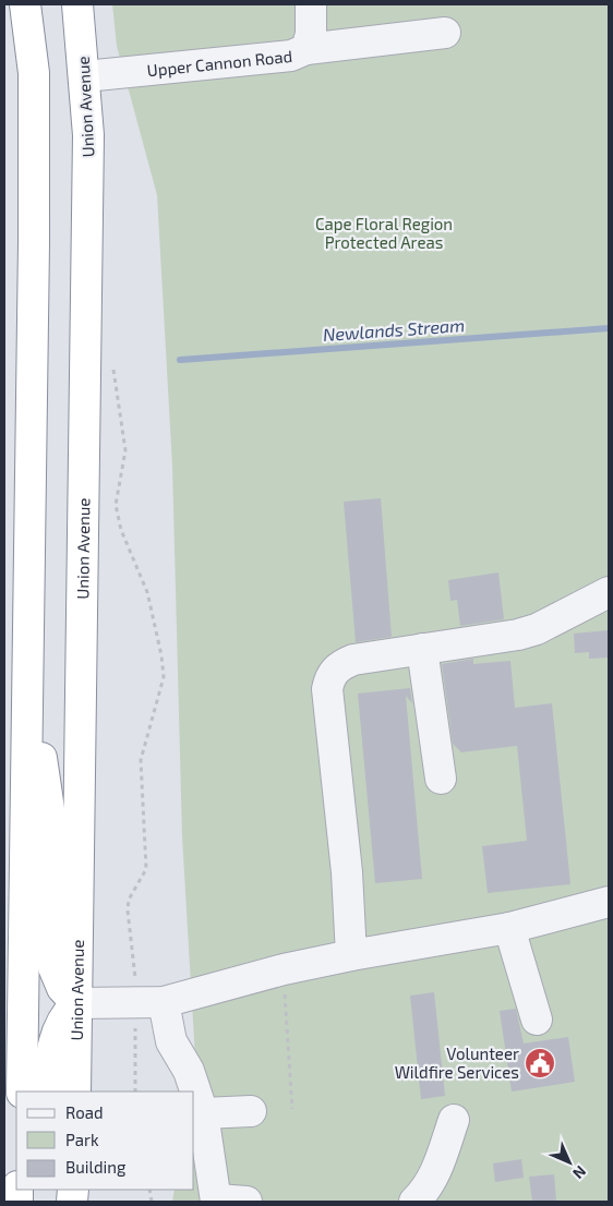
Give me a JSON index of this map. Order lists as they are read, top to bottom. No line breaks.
{"streets":{"highway":["Union Avenue"],"street":["Upper Cannon Road"]},"crossings":[["Upper Cannon Road","Union Avenue"]],"water":["Newlands Stream"],"parks":["Cape Floral Region Protected Areas"],"places":{"public building":["Volunteer Wildfire Services"]},"legend":["Road","Park","Building"],"north":"bottom right"}
